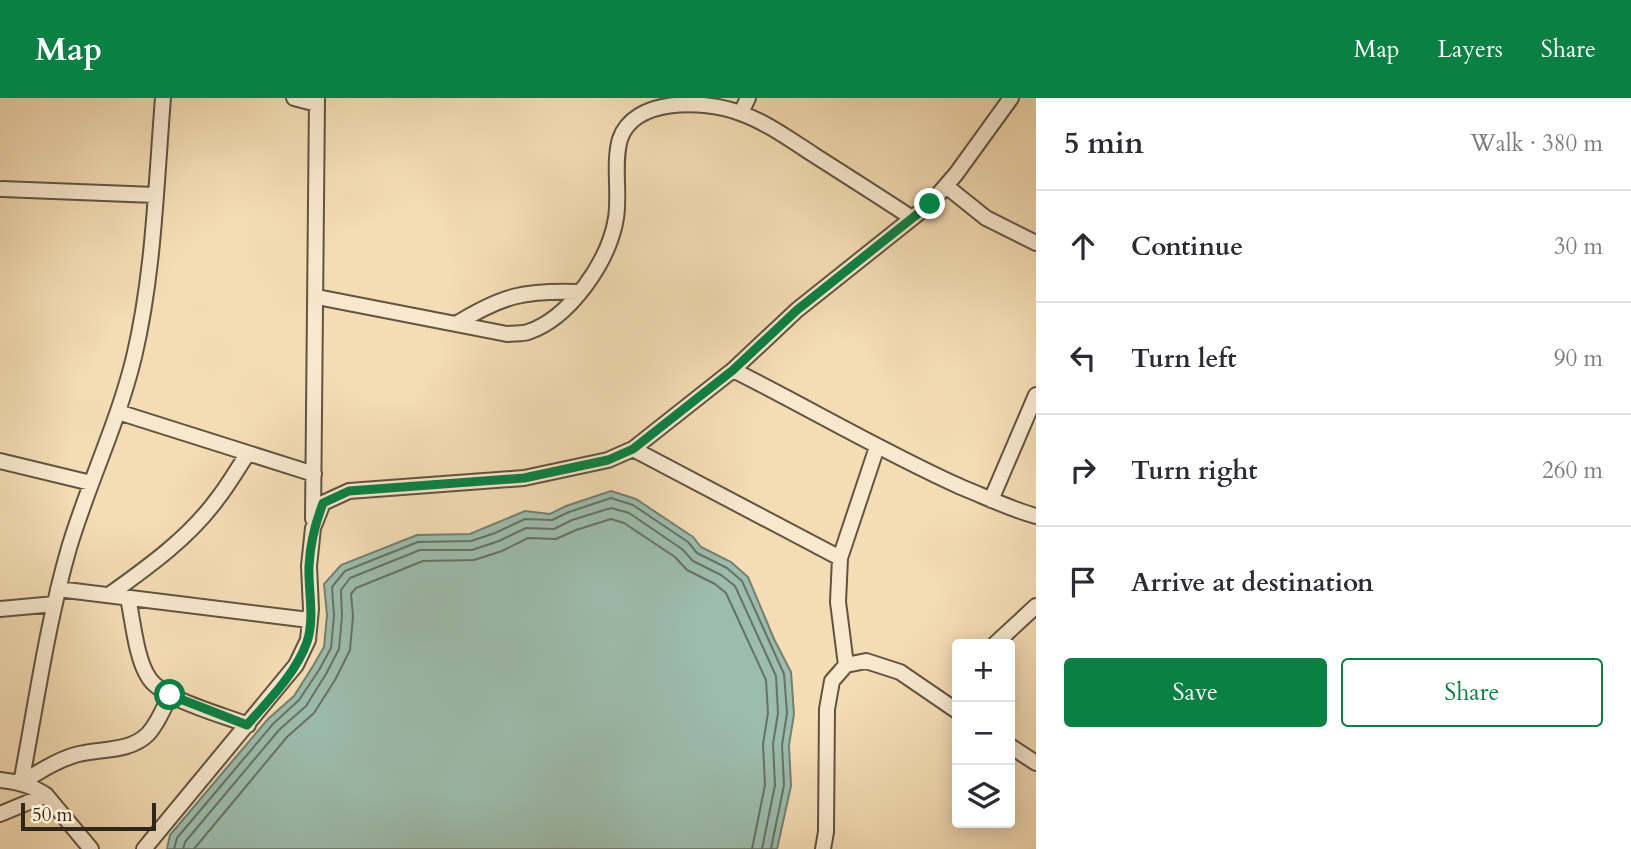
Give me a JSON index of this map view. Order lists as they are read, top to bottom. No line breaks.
{"scale_bar":"50 m","page":{"header":"Map","nav":["Map","Layers","Share"],"heading":["5 min","Walk · 380 m"],"list":[["Continue","30 m"],["Turn left","90 m"],["Turn right","260 m"],"Arrive at destination"],"buttons":["Save","Share"],"map_buttons":["+","−"],"scale":"50 m"}}
